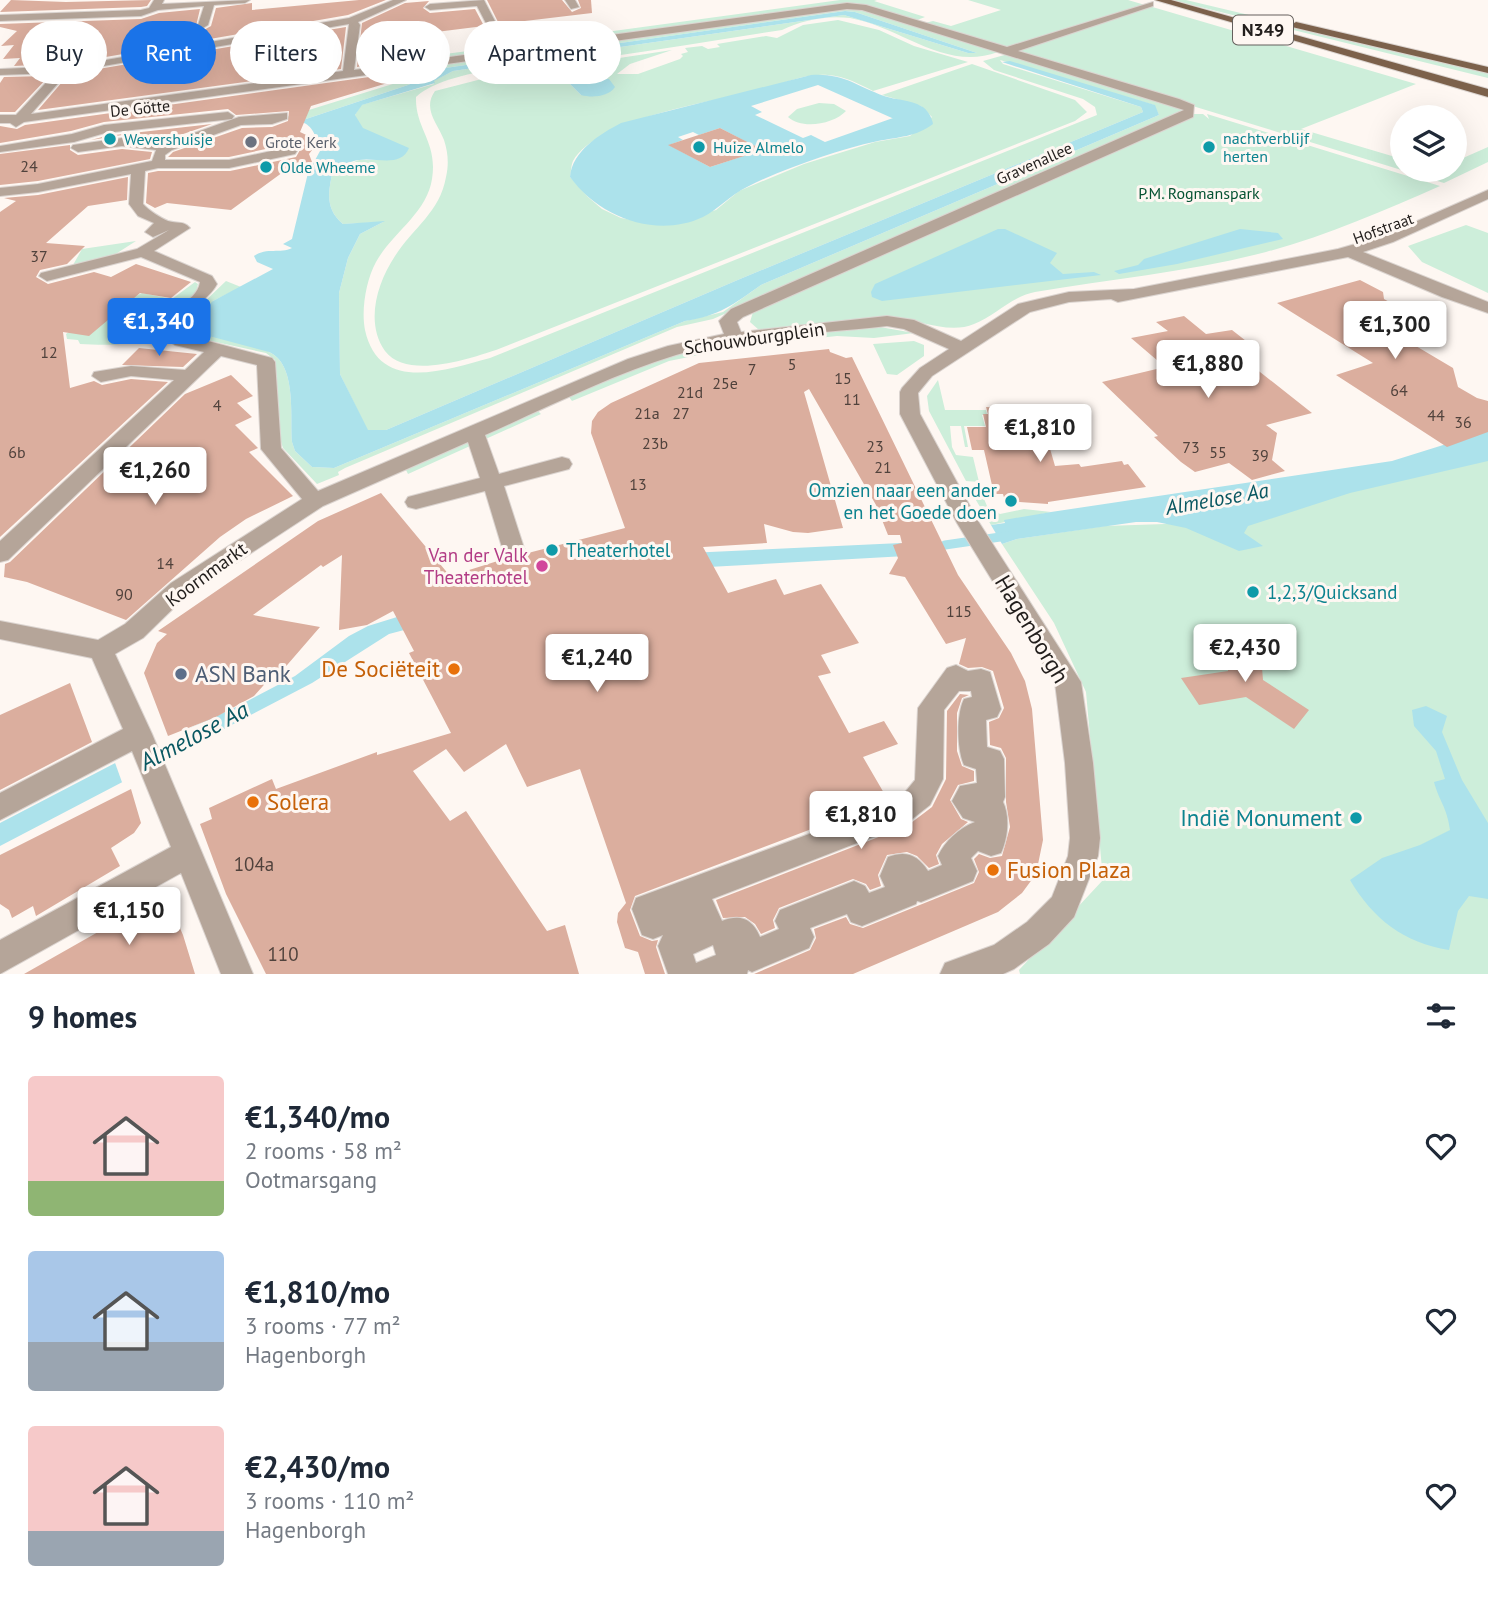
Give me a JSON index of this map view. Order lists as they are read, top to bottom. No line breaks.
{"streets":{"main road":["N349"],"street":["De Götte","Gravenallee","Hofstraat","Schouwburgplein","Koornmarkt","Hagenborgh"]},"crossings":[["Gravenallee","Schouwburgplein"],["Hofstraat","Schouwburgplein"],["Hofstraat","Hagenborgh"],["Schouwburgplein","Koornmarkt"],["Schouwburgplein","Hagenborgh"]],"water":["Almelose Aa"],"parks":["P.M. Rogmanspark"],"places":["Wevershuisje","Grote Kerk","Huize Almelo","nachtverblijf herten","Olde Wheeme","Omzien naar een ander en het Goede doen","Theaterhotel","Van der Valk Theaterhotel","1,2,3/Quicksand","De Sociëteit","ASN Bank","Solera","Indië Monument","Fusion Plaza"],"house_numbers":["24","37","12","5","7","15","25e","64","21d","11","4","21a","27","44","36","23b","23","73","6b","55","39","21","13","14","90","115","104a","110"],"page":{"chip":["Buy","Rent","Filters","New","Apartment"],"price":["€1,340","€1,300","€1,880","€1,810","€1,260","€2,430","€1,240","€1,810","€1,150"],"heading":"9 homes","list":[{"name":"€1,340/mo","note":"2 rooms · 58 m² · Ootmarsgang"},{"name":"€1,810/mo","note":"3 rooms · 77 m² · Hagenborgh"},{"name":"€2,430/mo","note":"3 rooms · 110 m² · Hagenborgh"}]}}
